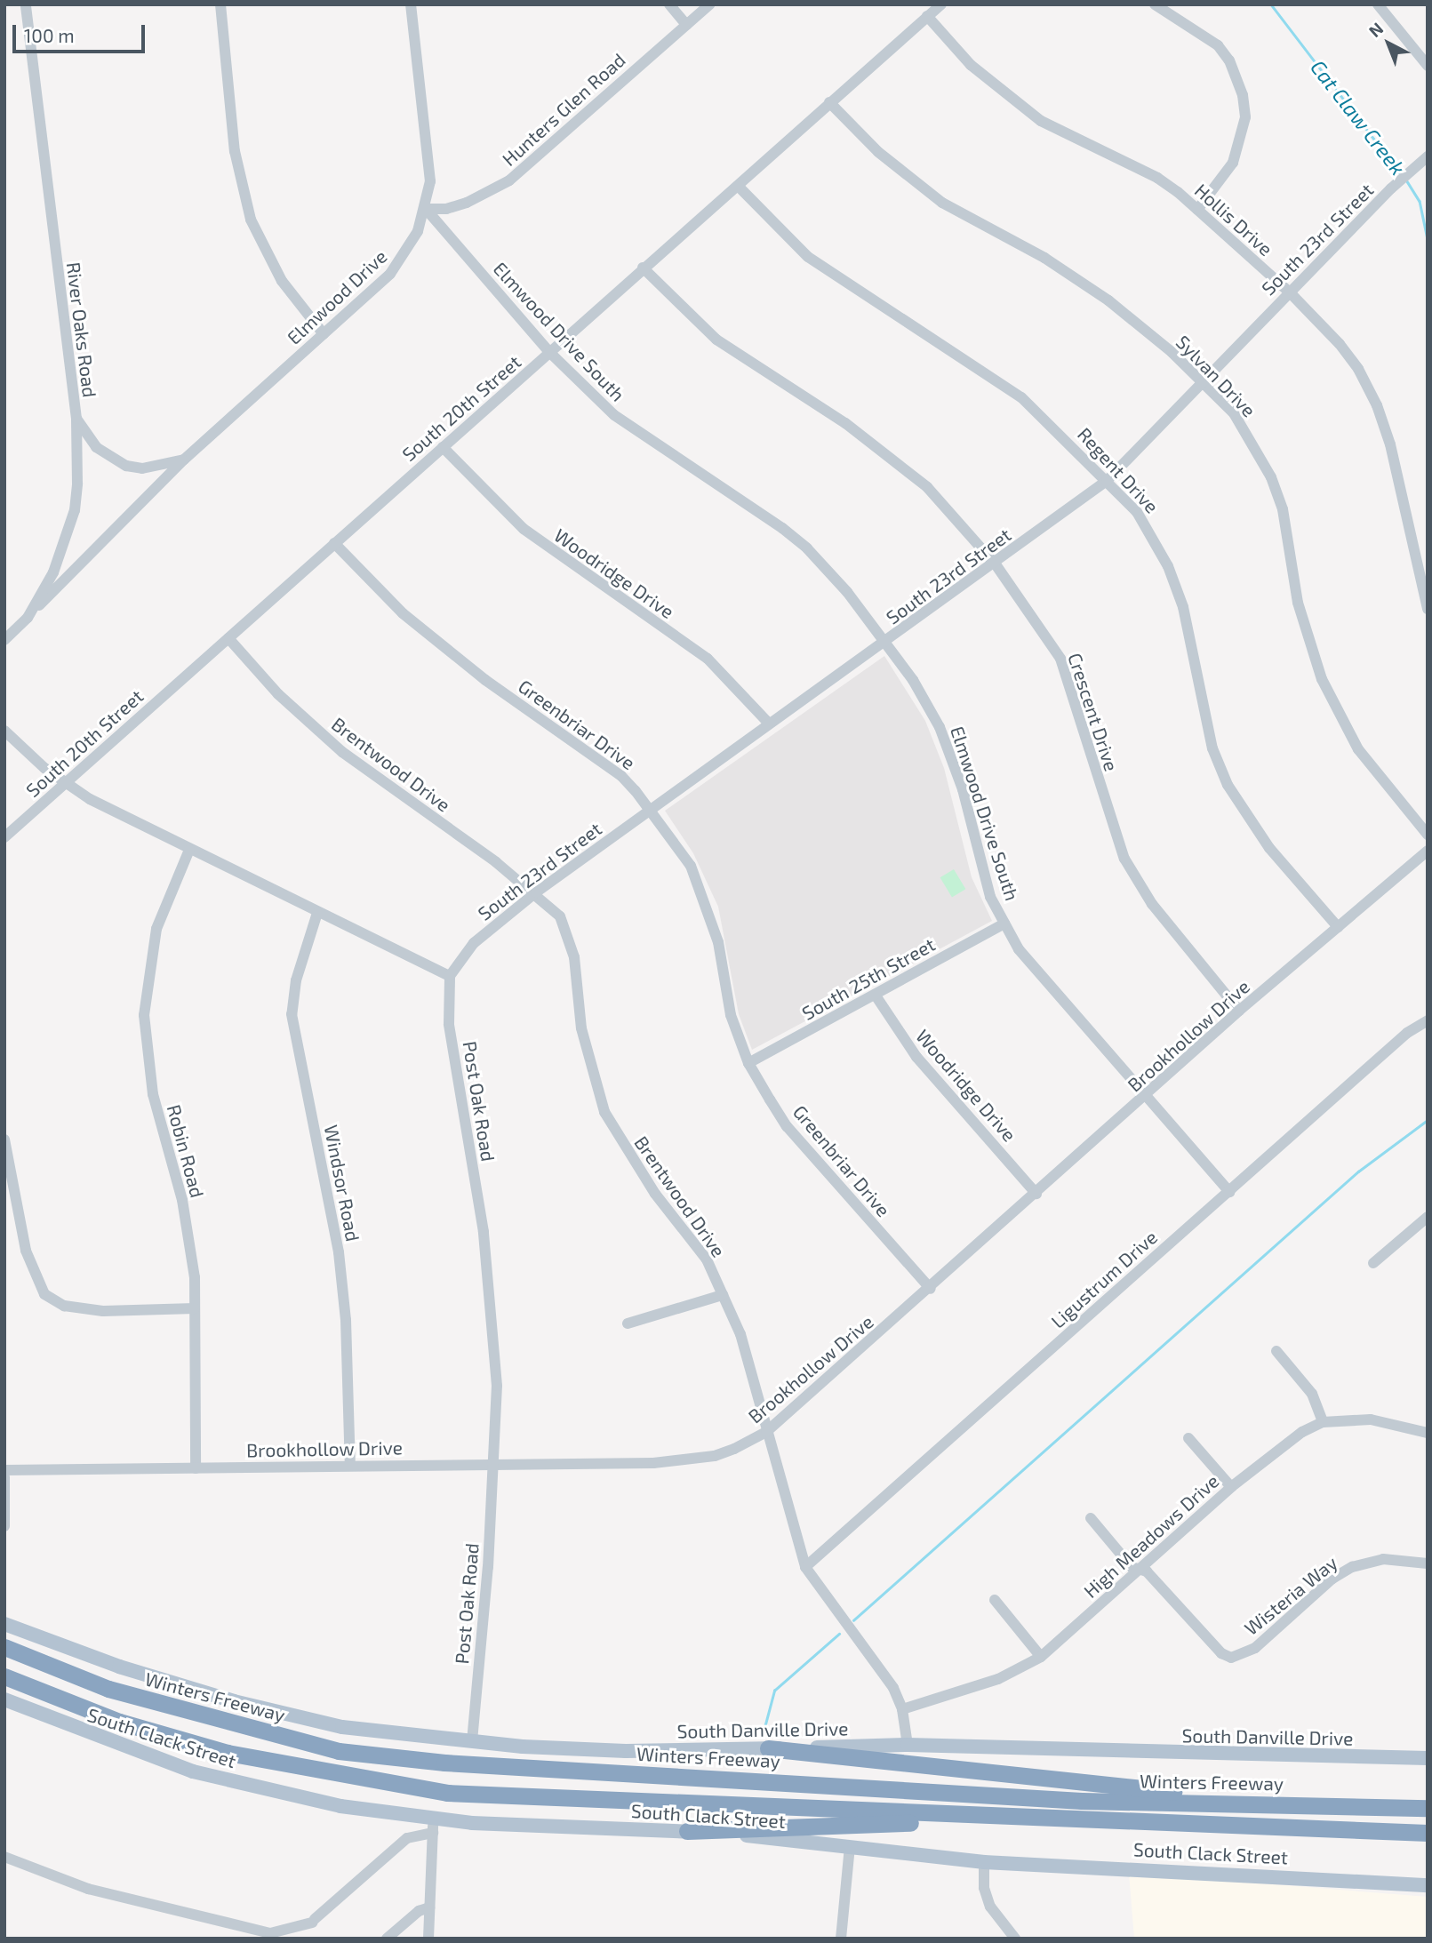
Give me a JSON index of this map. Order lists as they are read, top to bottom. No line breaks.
{"streets":{"highway":["Winters Freeway"],"main road":["South Danville Drive","South Clack Street"],"street":["Hunters Glen Road","Hollis Drive","South 23rd Street","Elmwood Drive","River Oaks Road","Elmwood Drive South","Sylvan Drive","South 20th Street","Regent Drive","Woodridge Drive","Crescent Drive","Greenbriar Drive","Brentwood Drive","South 25th Street","Brookhollow Drive","Post Oak Road","Robin Road","Windsor Road","Ligustrum Drive","High Meadows Drive","Wisteria Way"]},"crossings":[["Hunters Glen Road","Elmwood Drive"],["Hunters Glen Road","Elmwood Drive South"],["Hollis Drive","South 23rd Street"],["Hollis Drive","South 20th Street"],["South 23rd Street","Elmwood Drive South"],["South 23rd Street","Sylvan Drive"],["South 23rd Street","Regent Drive"],["South 23rd Street","Woodridge Drive"],["South 23rd Street","Crescent Drive"],["South 23rd Street","Greenbriar Drive"],["South 23rd Street","Brentwood Drive"],["South 23rd Street","Post Oak Road"],["Elmwood Drive","River Oaks Road"],["Elmwood Drive","Elmwood Drive South"],["Elmwood Drive South","South 20th Street"],["Elmwood Drive South","South 25th Street"],["Elmwood Drive South","Brookhollow Drive"],["Elmwood Drive South","Ligustrum Drive"],["Sylvan Drive","South 20th Street"],["South 20th Street","Regent Drive"],["South 20th Street","Woodridge Drive"],["South 20th Street","Crescent Drive"],["South 20th Street","Greenbriar Drive"],["South 20th Street","Brentwood Drive"],["Regent Drive","Brookhollow Drive"],["Woodridge Drive","South 25th Street"],["Woodridge Drive","Brookhollow Drive"],["Crescent Drive","Brookhollow Drive"],["Greenbriar Drive","South 25th Street"],["Greenbriar Drive","Brookhollow Drive"],["Brentwood Drive","Brookhollow Drive"],["Brentwood Drive","Ligustrum Drive"],["Brentwood Drive","High Meadows Drive"],["Brentwood Drive","South Danville Drive"],["Brookhollow Drive","Post Oak Road"],["Brookhollow Drive","Robin Road"],["Brookhollow Drive","Windsor Road"],["Post Oak Road","South Danville Drive"],["High Meadows Drive","Wisteria Way"]],"water":["Cat Claw Creek"],"scale_bar":"100 m","north":"top left"}
